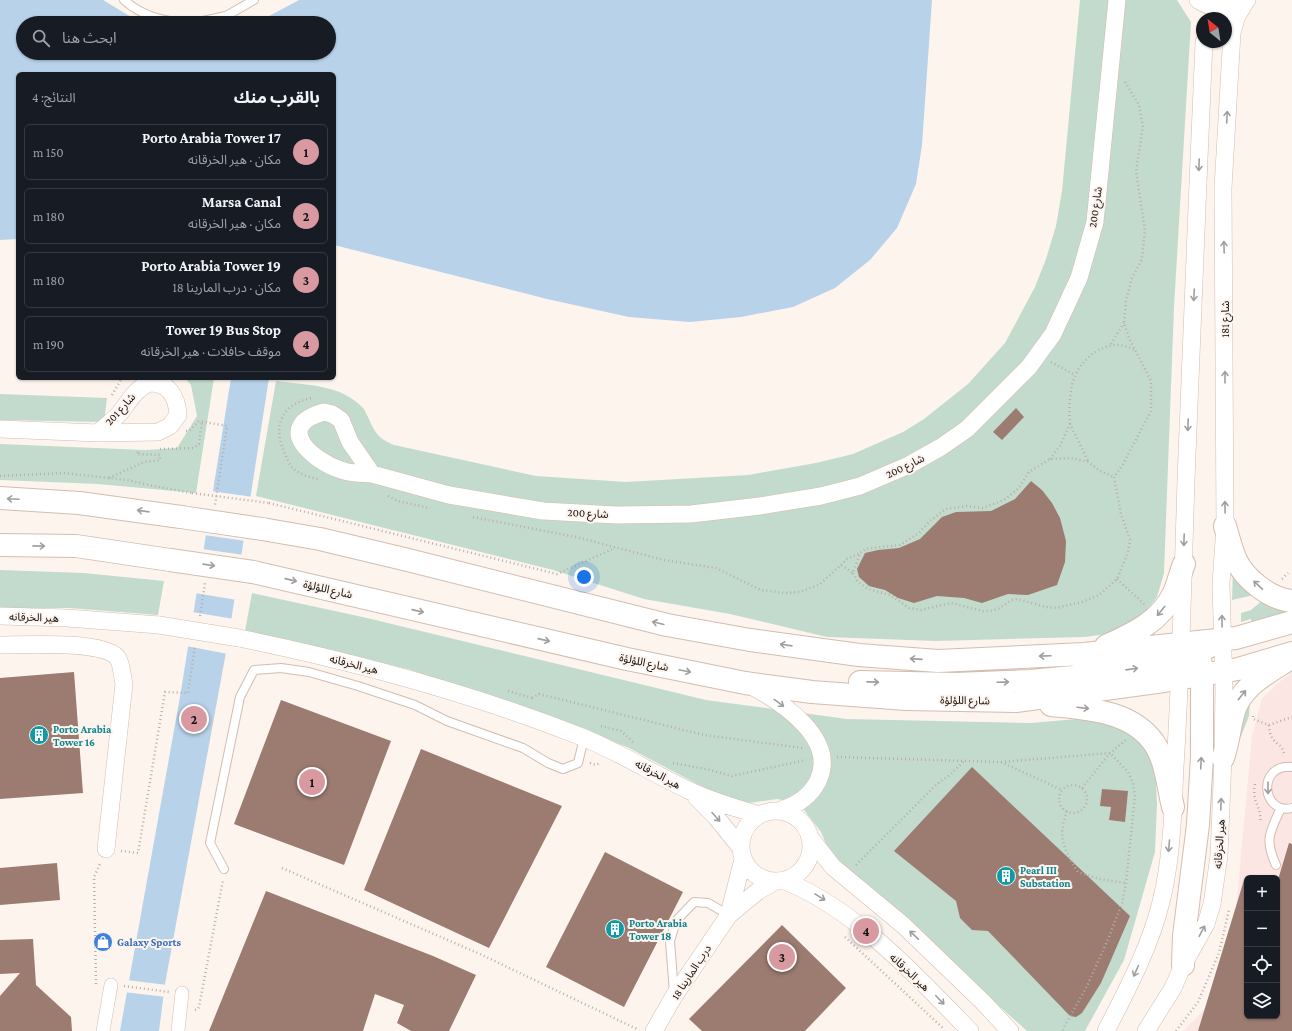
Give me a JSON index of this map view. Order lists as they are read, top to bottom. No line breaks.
{"streets":{"main road":["شارع اللؤلؤة"],"street":["شارع 200","شارع 181","شارع 201","هير الخرقانه","درب المارينا 18"]},"crossings":[["شارع 181","شارع اللؤلؤة"],["شارع 181","هير الخرقانه"],["شارع اللؤلؤة","هير الخرقانه"],["هير الخرقانه","درب المارينا 18"]],"places":{"building":["Porto Arabia Tower 16","Pearl III Substation","Porto Arabia Tower 18"],"shop":["Galaxy Sports"]},"north":"top left","page":{"search":"ابحث هنا","heading":["بالقرب منك","النتائج: 4"],"list":[{"mark":"1","name":"Porto Arabia Tower 17","note":"مكان · هير الخرقانه","value":"150 m"},{"mark":"2","name":"Marsa Canal","note":"مكان · هير الخرقانه","value":"180 m"},{"mark":"3","name":"Porto Arabia Tower 19","note":"مكان · درب المارينا 18","value":"180 m"},{"mark":"4","name":"Tower 19 Bus Stop","note":"موقف حافلات · هير الخرقانه","value":"190 m"}],"pins":["2","1","4","3"],"map_buttons":["+","−"]}}
